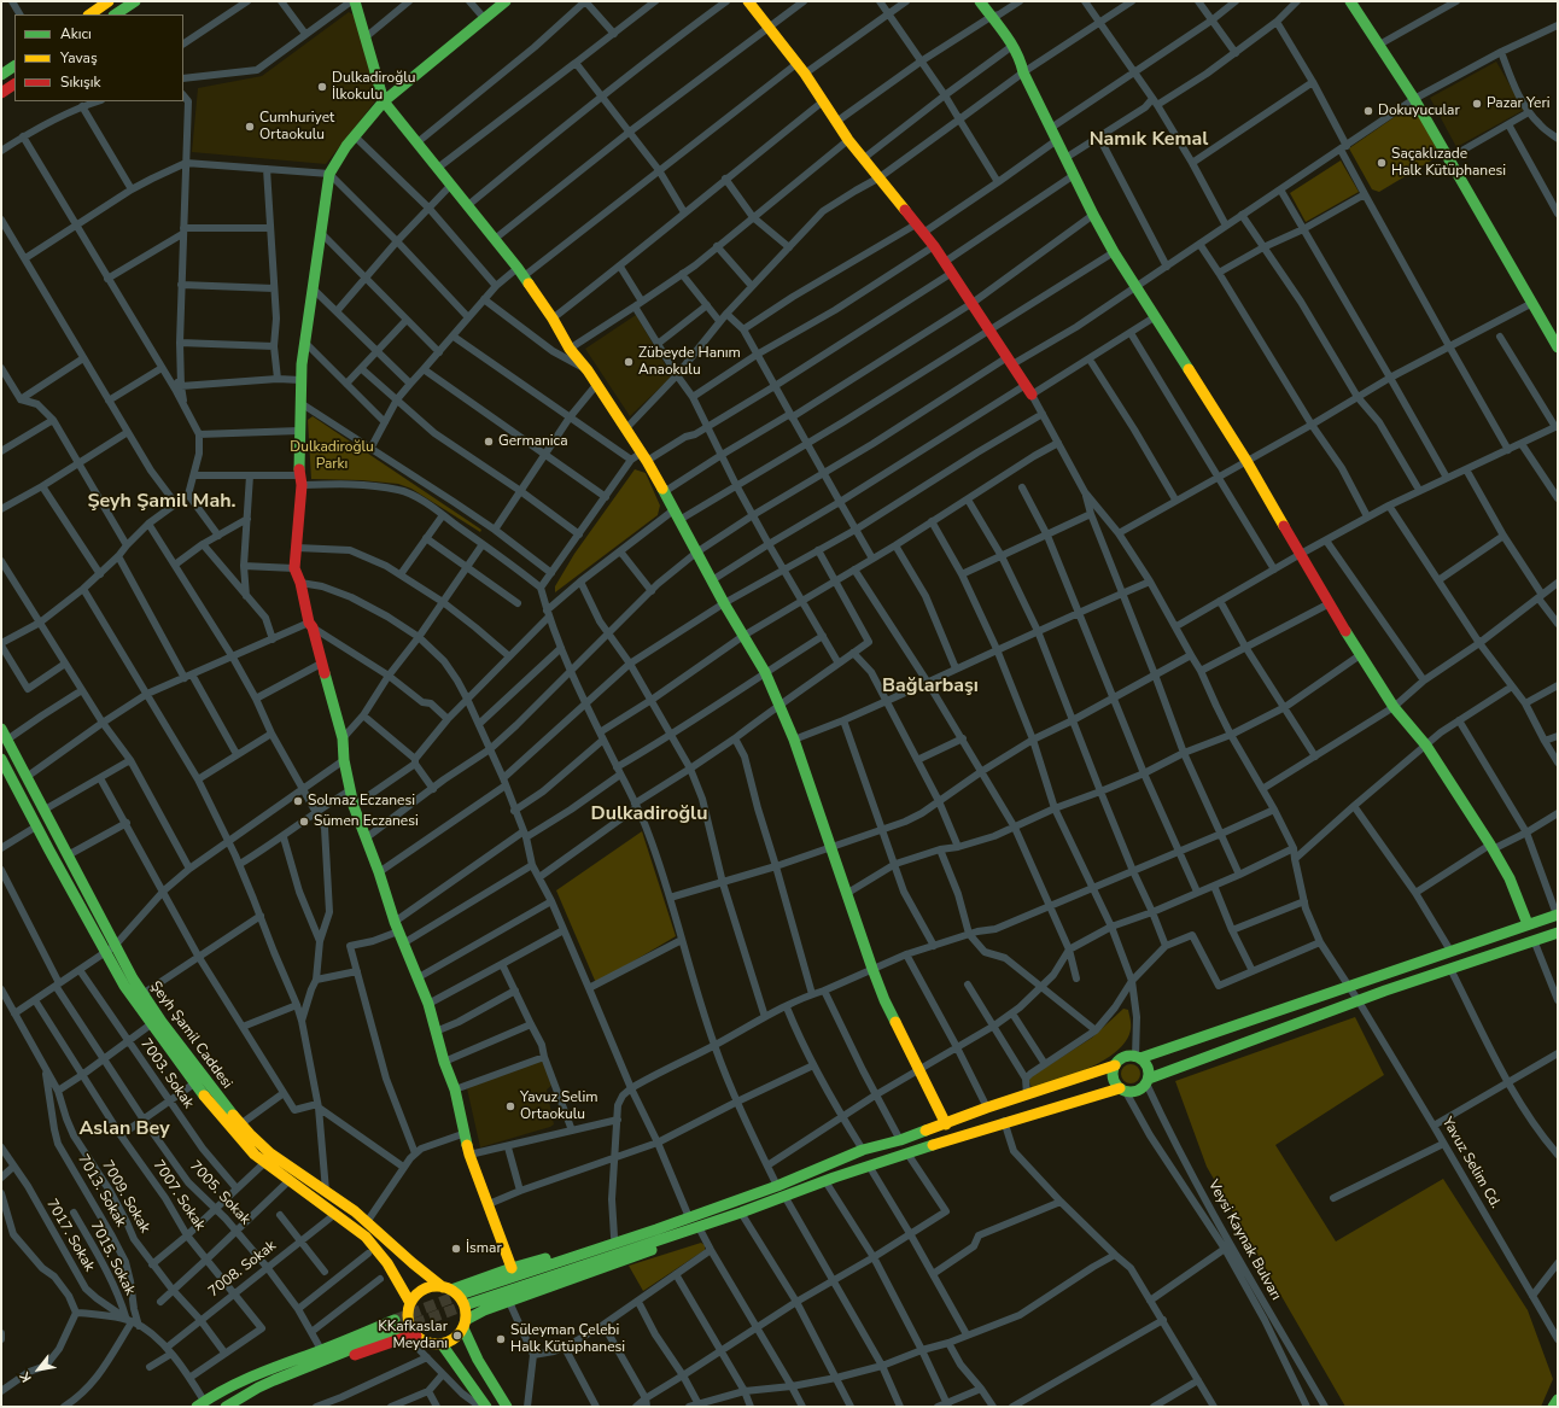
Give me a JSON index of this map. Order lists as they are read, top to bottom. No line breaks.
{"streets":{"main road":["Şeyh Şamil Caddesi"],"street":["7003. Sokak","Yavuz Selim Cd.","7013. Sokak","7005. Sokak","7007. Sokak","7009. Sokak","7017. Sokak","Veysi Kaynak Bulvarı","7015. Sokak","7008. Sokak"]},"crossings":[["7013. Sokak","7009. Sokak"],["7005. Sokak","7008. Sokak"],["7007. Sokak","7009. Sokak"],["7007. Sokak","7008. Sokak"],["7009. Sokak","7008. Sokak"],["7017. Sokak","7015. Sokak"]],"districts":["Namık Kemal","Şeyh Şamil Mah.","Bağlarbaşı","Dulkadiroğlu","Aslan Bey"],"parks":["Dulkadiroğlu Parkı"],"places":["Dulkadiroğlu İlkokulu","Pazar Yeri","Dokuyucular","Cumhuriyet Ortaokulu","Saçaklızade Halk Kütüphanesi","Zübeyde Hanım Anaokulu","Germanica","Solmaz Eczanesi","Sümen Eczanesi","Yavuz Selim Ortaokulu","İsmar","KKafkaslar Meydanı","Süleyman Çelebi Halk Kütüphanesi"],"legend":["Akıcı","Yavaş","Sıkışık"],"north":"bottom left"}
